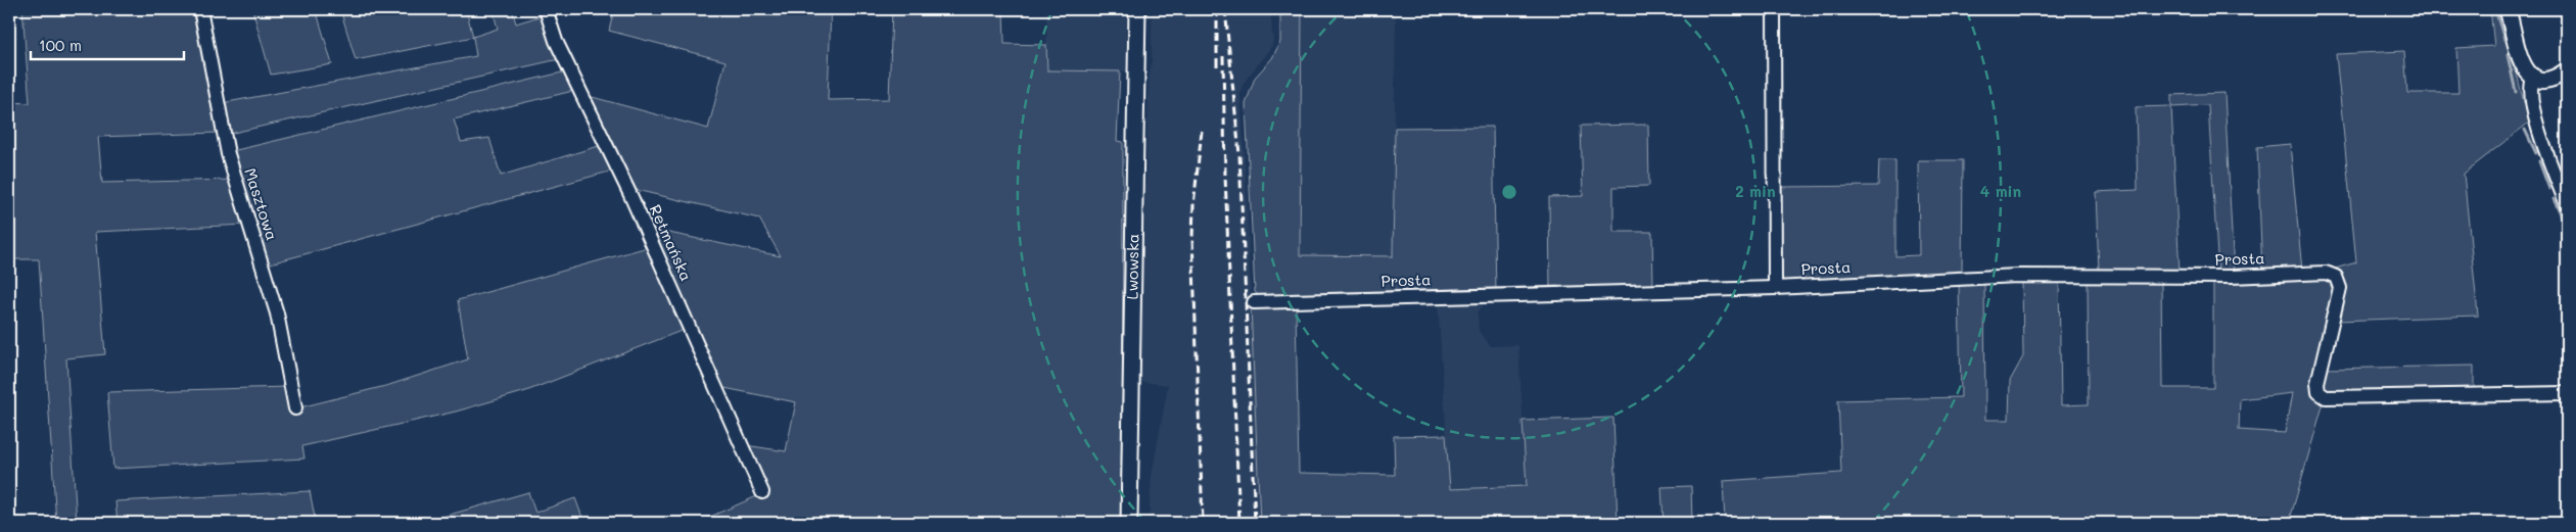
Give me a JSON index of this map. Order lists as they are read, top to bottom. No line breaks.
{"streets":{"main road":["Lwowska"],"street":["Masztowa","Retmańska","Prosta"]},"scale_bar":"100 m","rings":["2 min","4 min"]}
